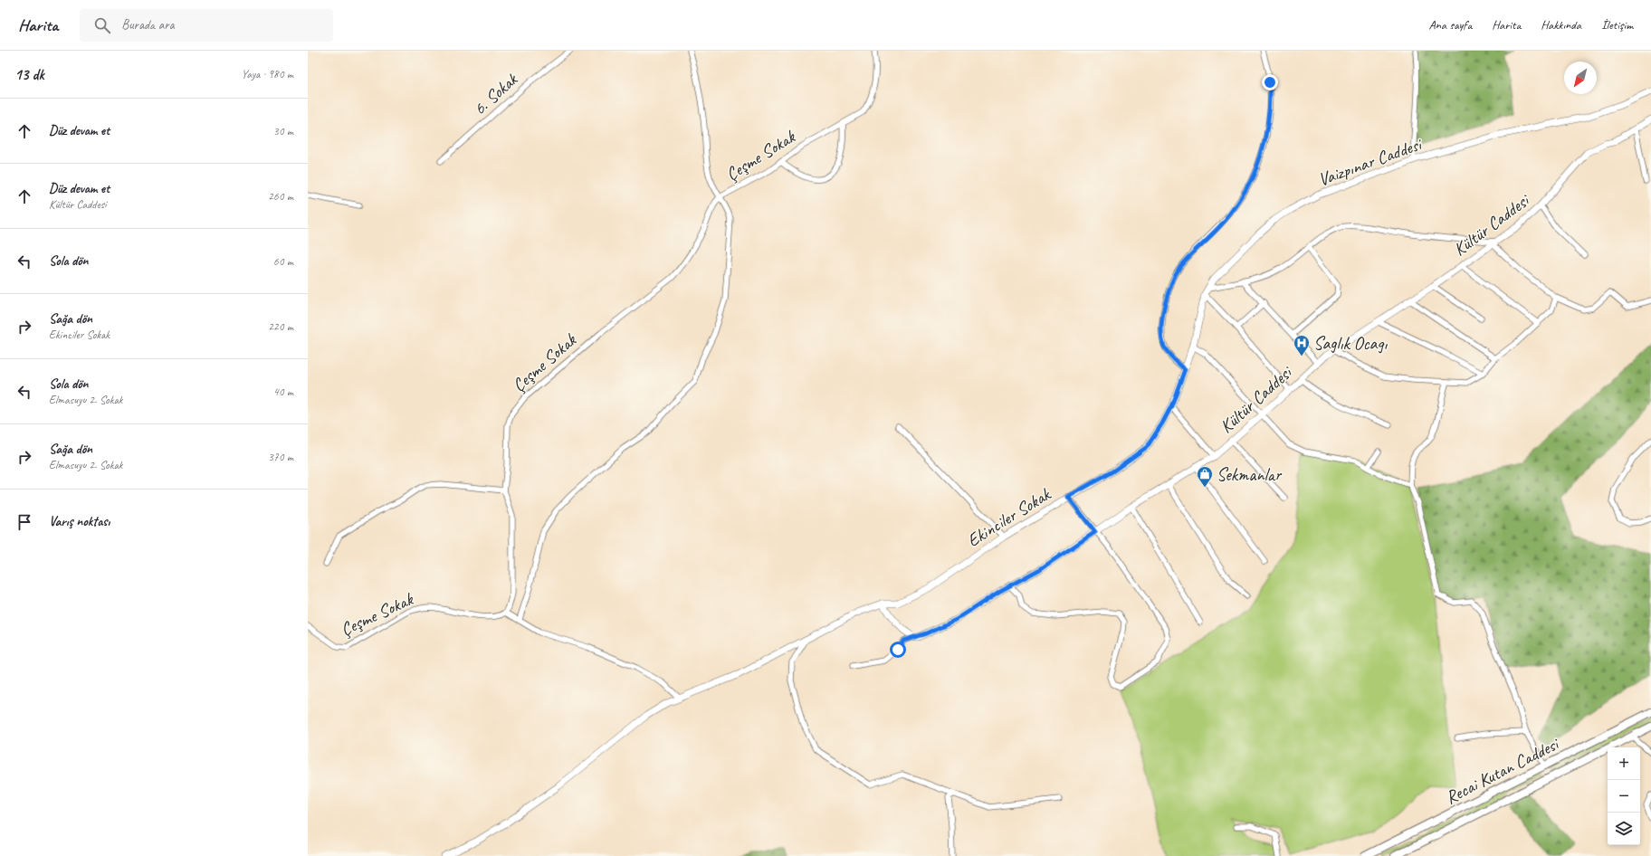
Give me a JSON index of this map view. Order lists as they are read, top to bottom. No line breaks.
{"streets":{"main road":["Recai Kutan Caddesi"],"street":["6. Sokak","Çeşme Sokak","Vaizpınar Caddesi","Kültür Caddesi","Ekinciler Sokak"]},"crossings":[["Vaizpınar Caddesi","Ekinciler Sokak"]],"places":{"hospital":["Saglık Ocagı"],"shop":["Sekmanlar"]},"north":"bottom left","page":{"header":"Harita","search":"Burada ara","nav":["Ana sayfa","Harita","Hakkında","İletişim"],"heading":["13 dk","Yaya · 980 m"],"list":[["Düz devam et","30 m"],["Düz devam et","Kültür Caddesi","260 m"],["Sola dön","60 m"],["Sağa dön","Ekinciler Sokak","220 m"],["Sola dön","Elmasuyu 2. Sokak","40 m"],["Sağa dön","Elmasuyu 2. Sokak","370 m"],"Varış noktası"],"map_buttons":["+","−"]}}
